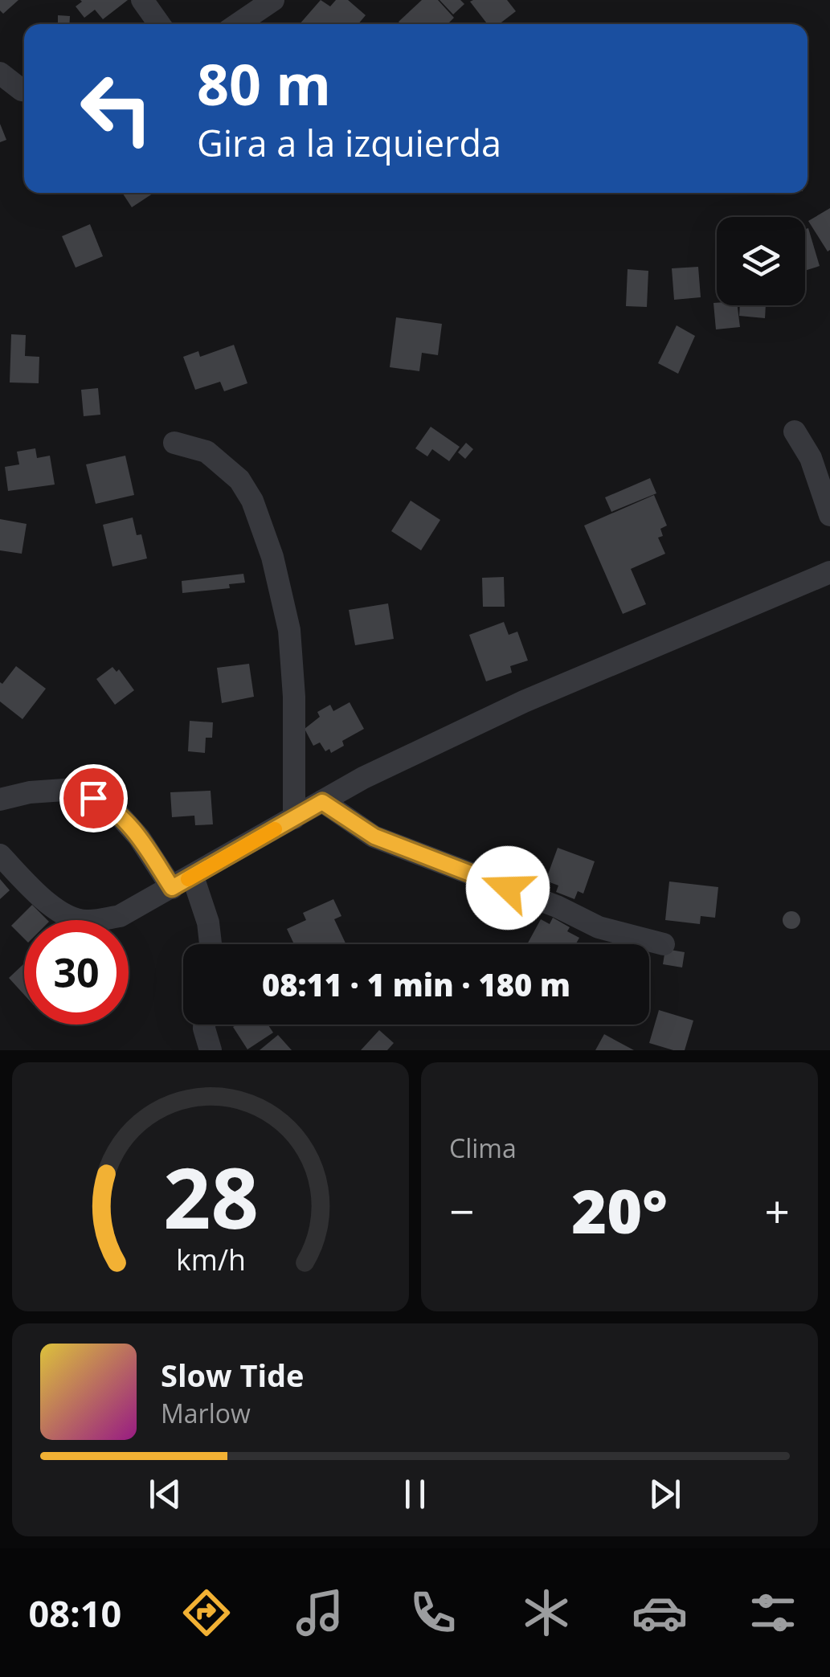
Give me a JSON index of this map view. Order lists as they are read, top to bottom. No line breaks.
{"page":{"turn":["80 m","Gira a la izquierda"],"limit":"30","trip":"08:11 · 1 min · 180 m","tile":"Clima","heat":["−","20°","+"],"song":["Slow Tide","Marlow"],"tabs":"08:10","gauge":["28","km/h"]}}
